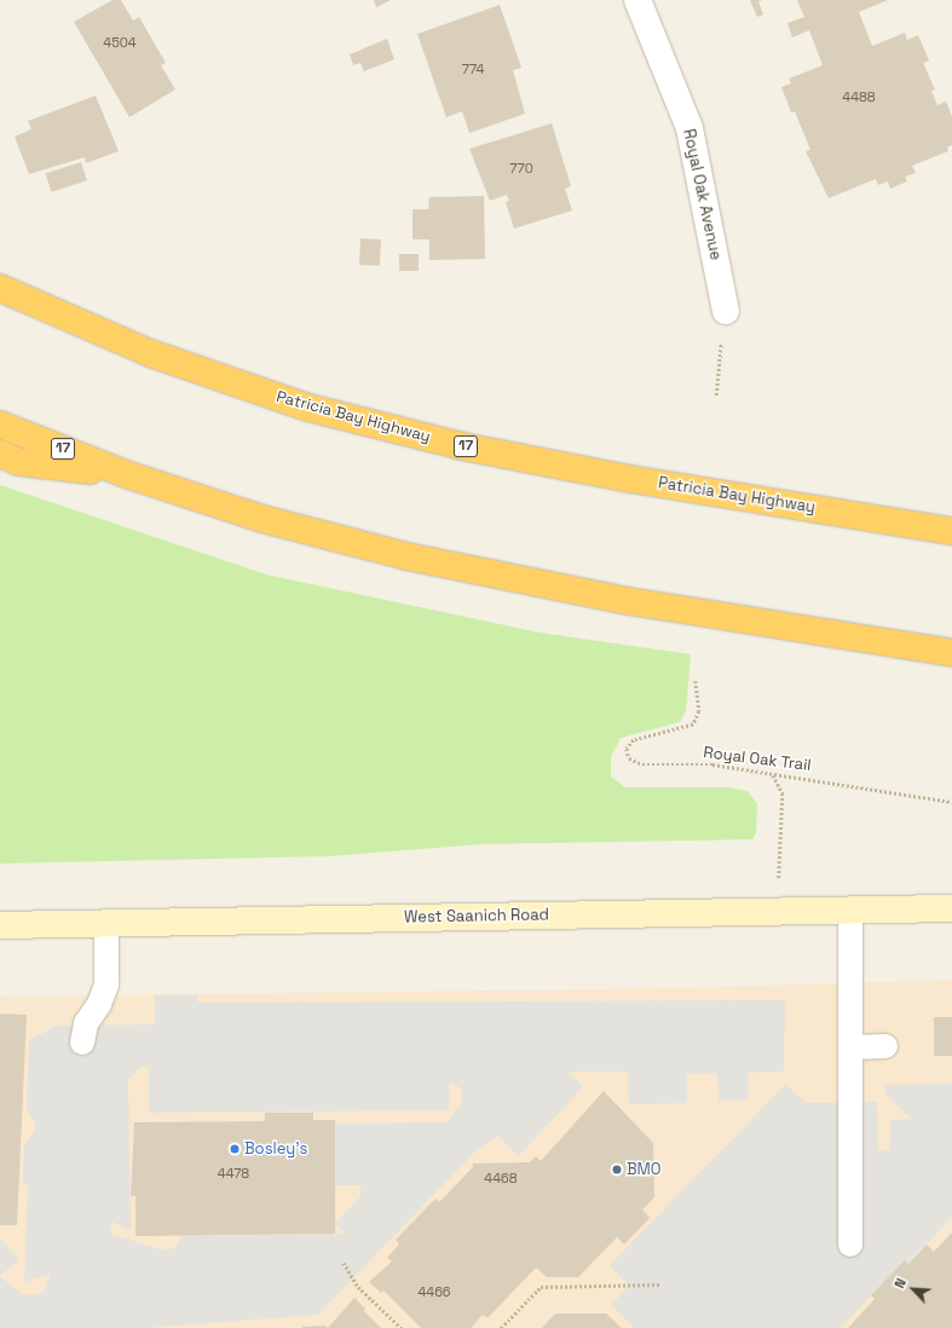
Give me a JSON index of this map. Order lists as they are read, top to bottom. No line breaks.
{"streets":{"highway":["Patricia Bay Highway","17"],"main road":["West Saanich Road"],"street":["Royal Oak Avenue"],"path":["Royal Oak Trail"]},"places":["Bosley's","BMO"],"house_numbers":["4504","774","4488","770","4478","4468","4466"],"north":"top left"}
